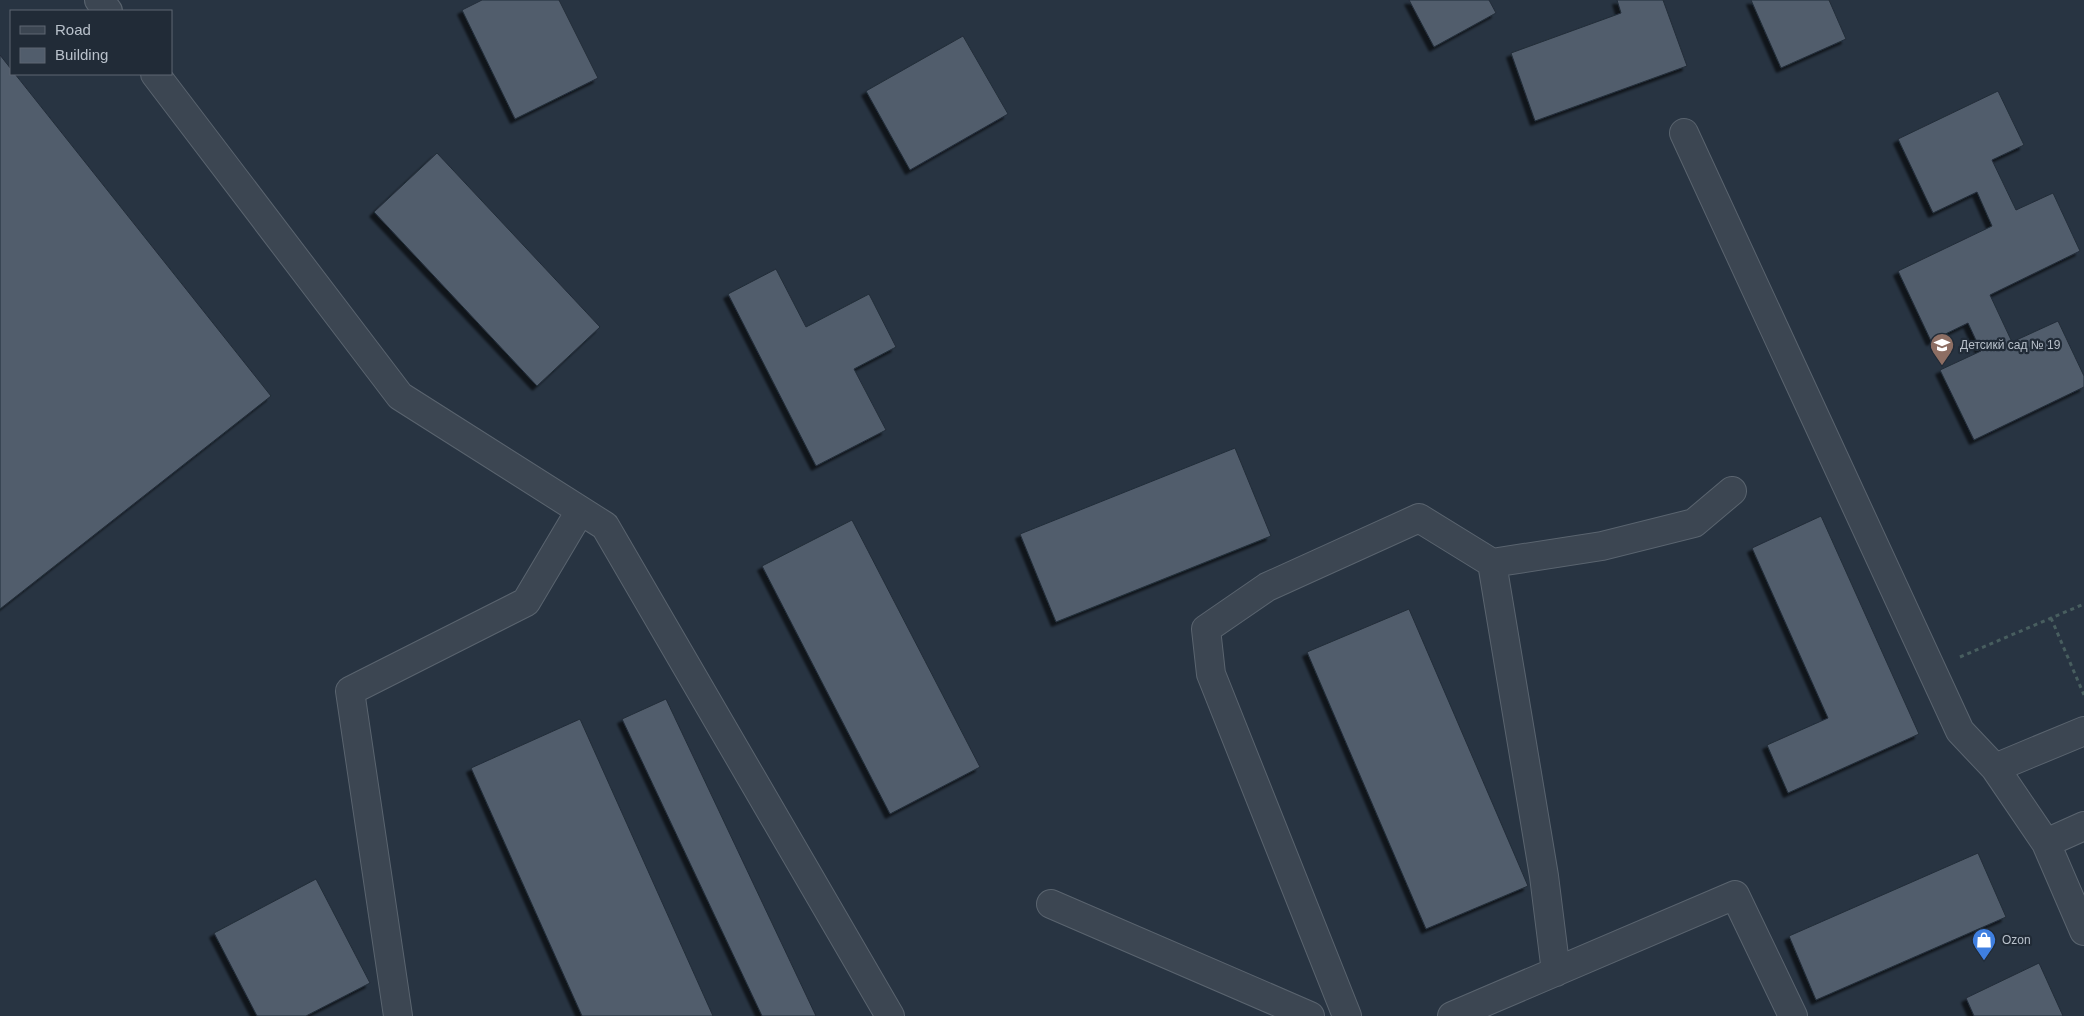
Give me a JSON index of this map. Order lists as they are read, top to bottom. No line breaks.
{"places":{"school or university":["Детсикй сад № 19"],"shop":["Ozon"]},"legend":["Road","Building"]}
